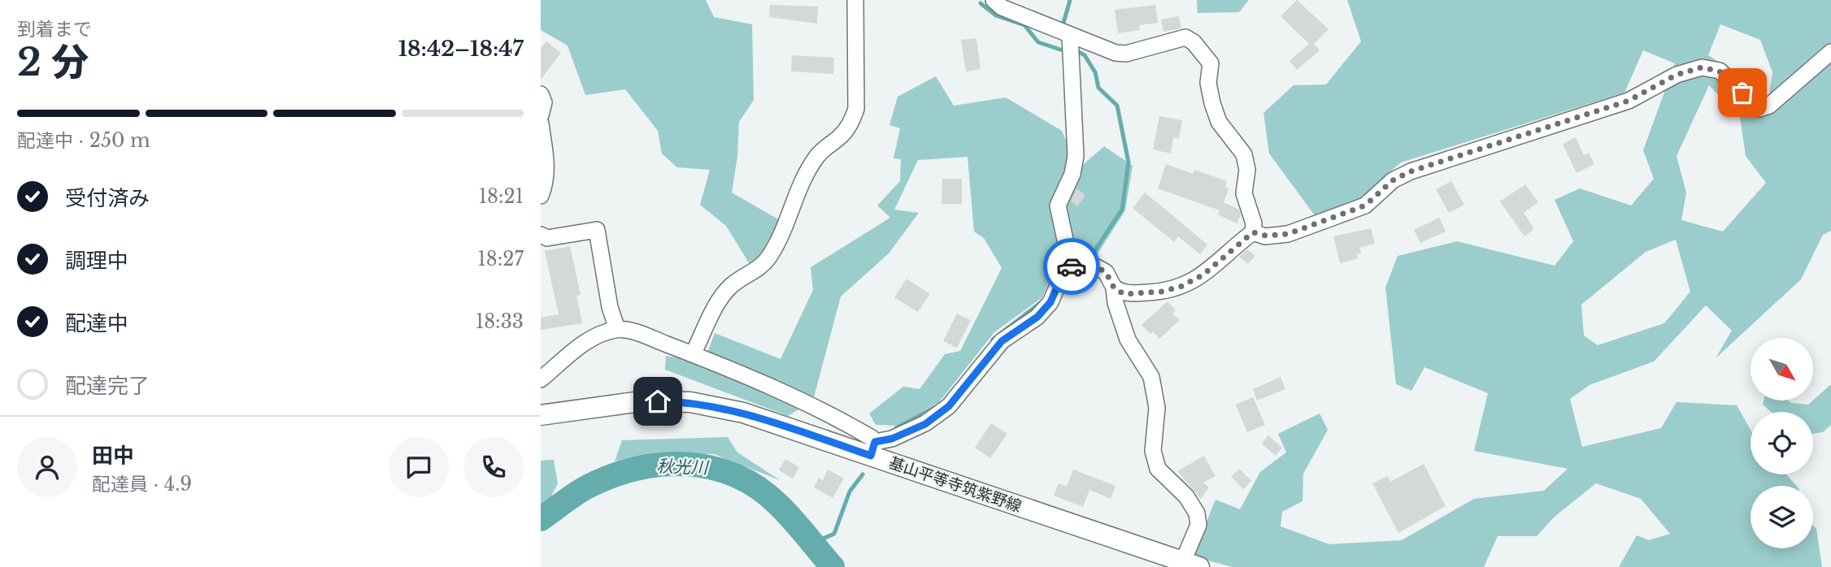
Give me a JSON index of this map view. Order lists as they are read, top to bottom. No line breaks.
{"streets":{"main road":["基山平等寺筑紫野線"]},"water":["秋光川"],"north":"bottom right","page":{"heading":["2 分","到着まで","18:42–18:47"],"panel":["田中","配達員 · 4.9"],"bar":"配達中 · 250 m","list":[["受付済み","18:21"],["調理中","18:27"],["配達中","18:33"],"配達完了"]}}
